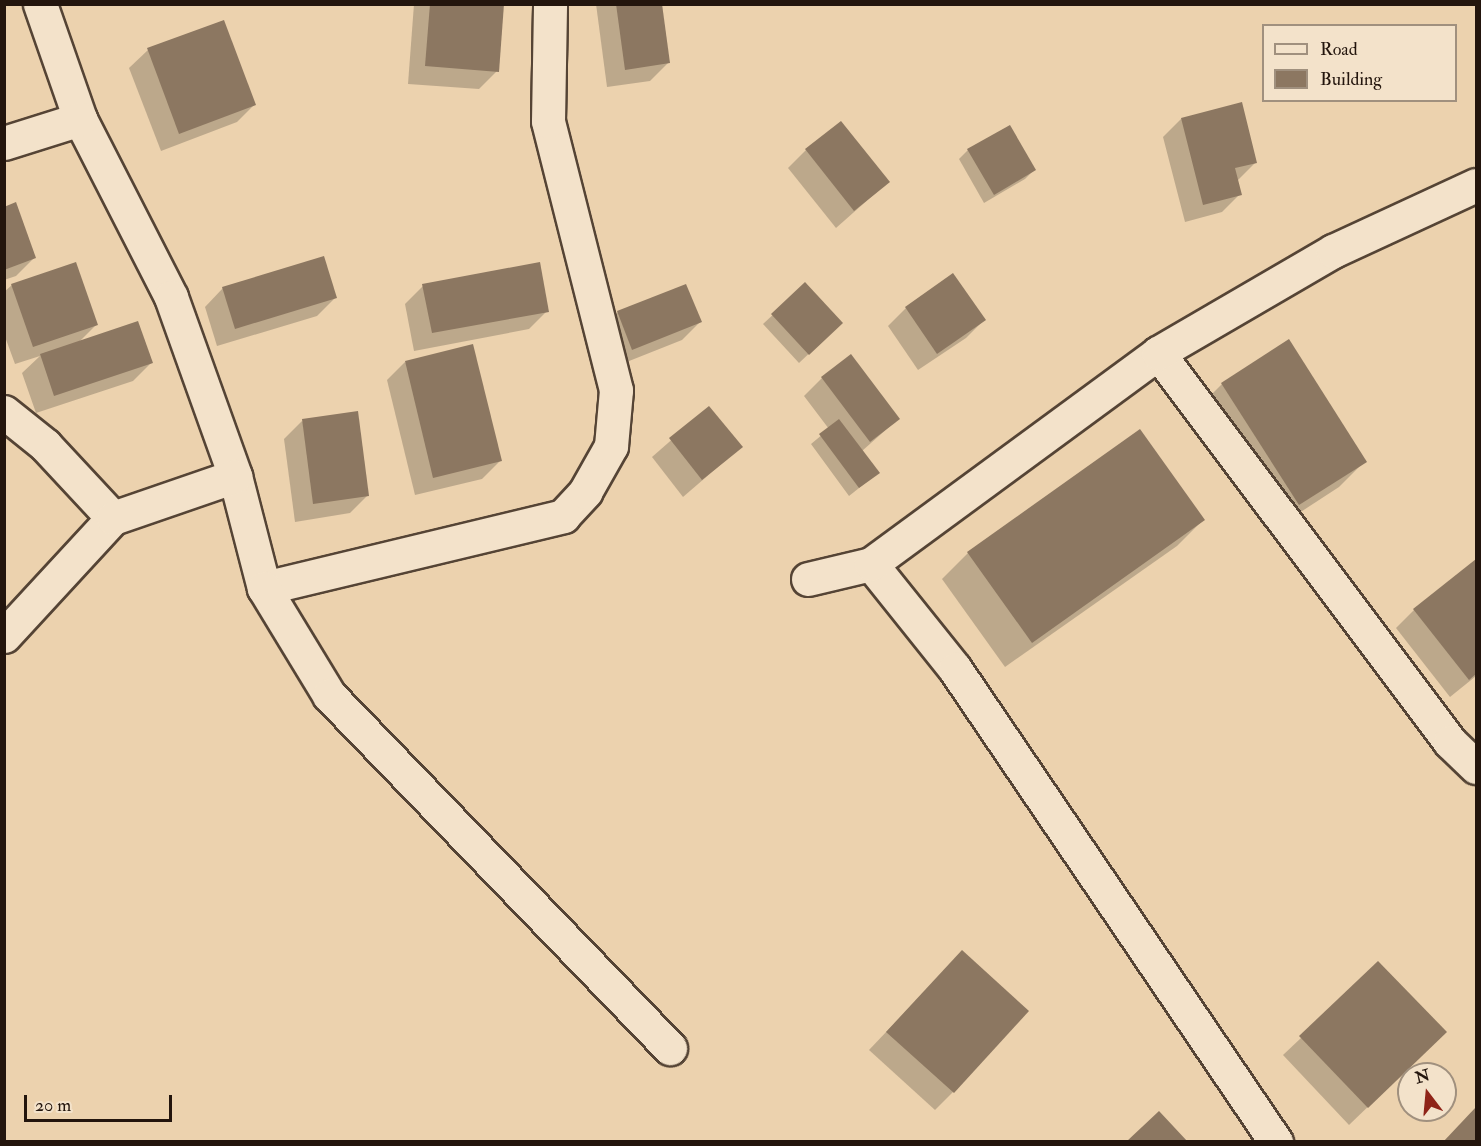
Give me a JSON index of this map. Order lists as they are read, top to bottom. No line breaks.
{"legend":["Road","Building"],"scale_bar":"20 m","north":"top"}
